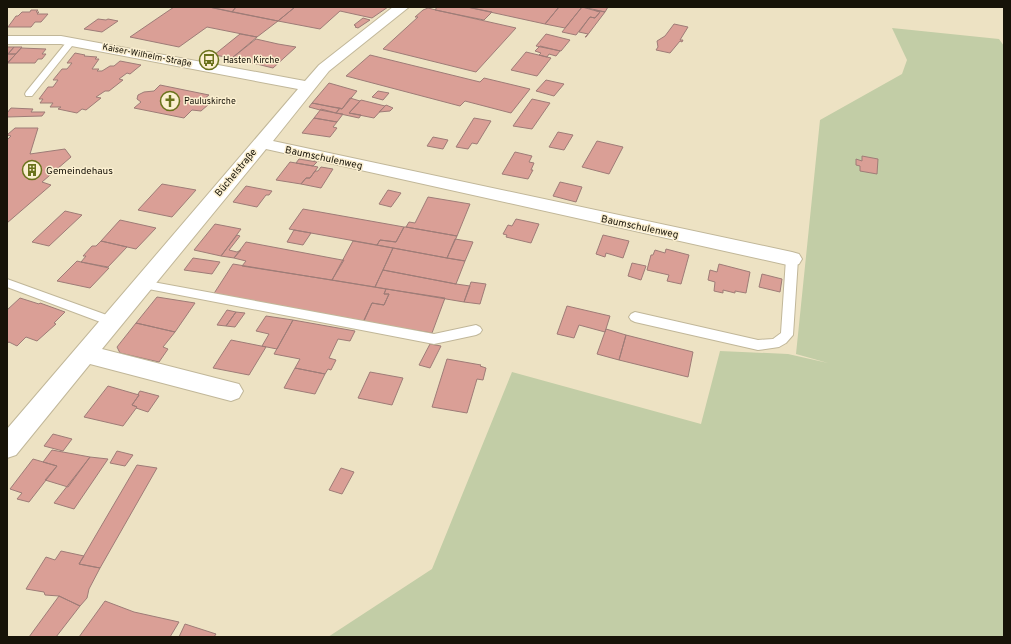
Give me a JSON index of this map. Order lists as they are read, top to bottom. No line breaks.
{"streets":{"street":["Kaiser-Wilhelm-Straße","Baumschulenweg","Büchelstraße"]},"crossings":[["Kaiser-Wilhelm-Straße","Büchelstraße"],["Baumschulenweg","Büchelstraße"]],"places":{"bus stop":["Hasten Kirche"],"church":["Pauluskirche"],"building":["Gemeindehaus"]}}
